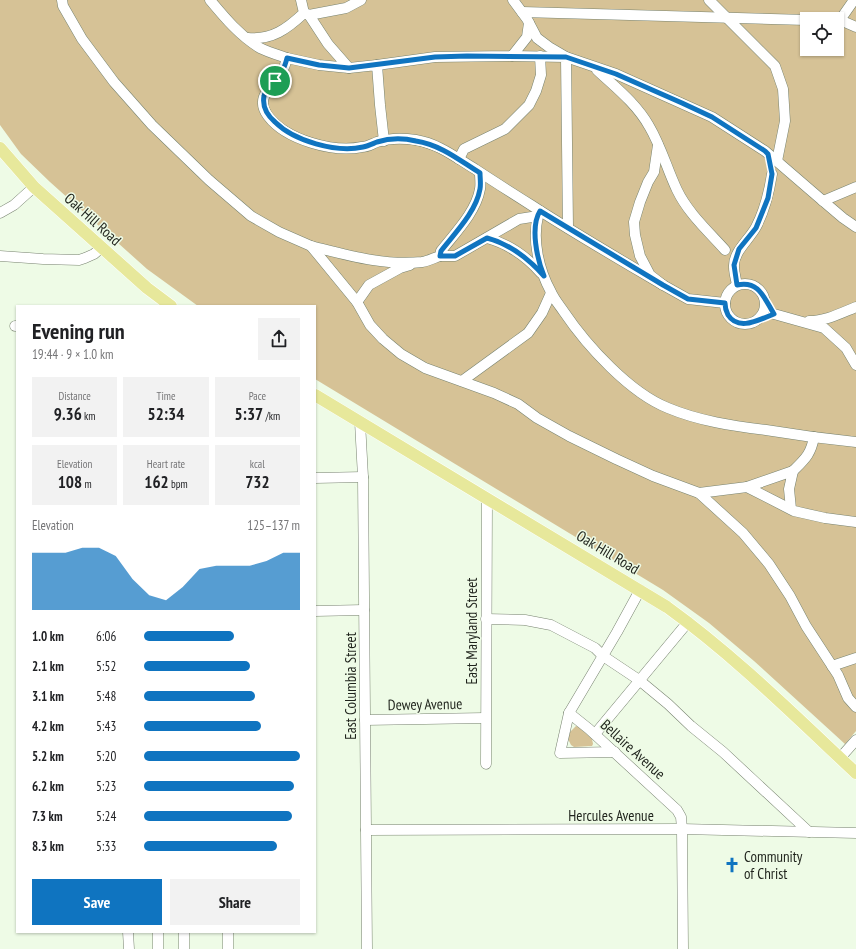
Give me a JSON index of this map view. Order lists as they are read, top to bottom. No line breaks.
{"streets":{"main road":["Oak Hill Road"],"street":["East Maryland Street","East Columbia Street","Dewey Avenue","Bellaire Avenue","Hercules Avenue"]},"crossings":[["Oak Hill Road","East Maryland Street"],["Oak Hill Road","East Columbia Street"],["East Maryland Street","Dewey Avenue"],["East Columbia Street","Dewey Avenue"],["East Columbia Street","Hercules Avenue"],["Bellaire Avenue","Hercules Avenue"]],"places":{"church":["Community of Christ"]},"page":{"heading":["Evening run","19:44 · 9 × 1.0 km"],"stats":[["Distance","9.36 km"],["Time","52:34"],["Pace","5:37 /km"],["Elevation","108 m"],["Heart rate","162 bpm"],["kcal","732"]],"chart":["Elevation","125–137 m"],"list":[{"name":"1.0 km","note":"6:06"},{"name":"2.1 km","note":"5:52"},{"name":"3.1 km","note":"5:48"},{"name":"4.2 km","note":"5:43"},{"name":"5.2 km","note":"5:20"},{"name":"6.2 km","note":"5:23"},{"name":"7.3 km","note":"5:24"},{"name":"8.3 km","note":"5:33"}],"buttons":["Save","Share"]}}
